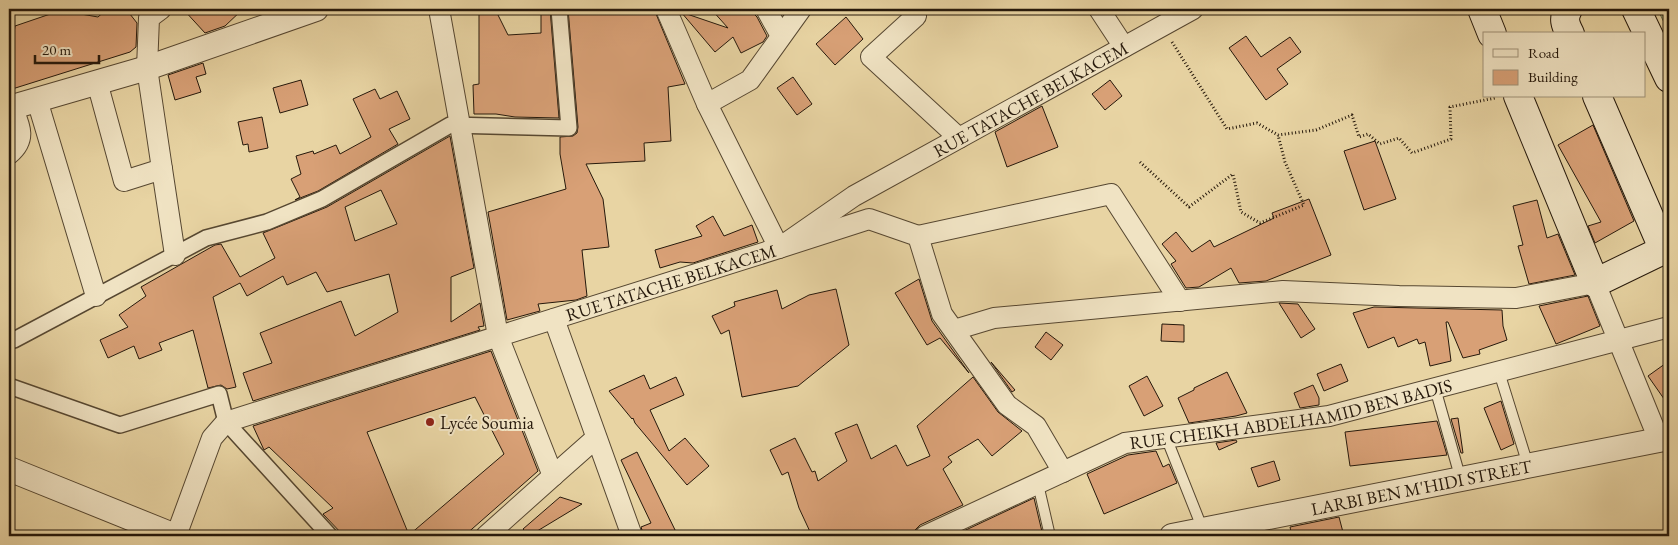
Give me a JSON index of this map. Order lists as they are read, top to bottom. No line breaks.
{"streets":{"street":["RUE TATACHE BELKACEM","RUE CHEIKH ABDELHAMID BEN BADIS","LARBI BEN M'HIDI STREET"]},"places":["Lycée Soumia"],"legend":["Road","Building"],"scale_bar":"20 m"}
